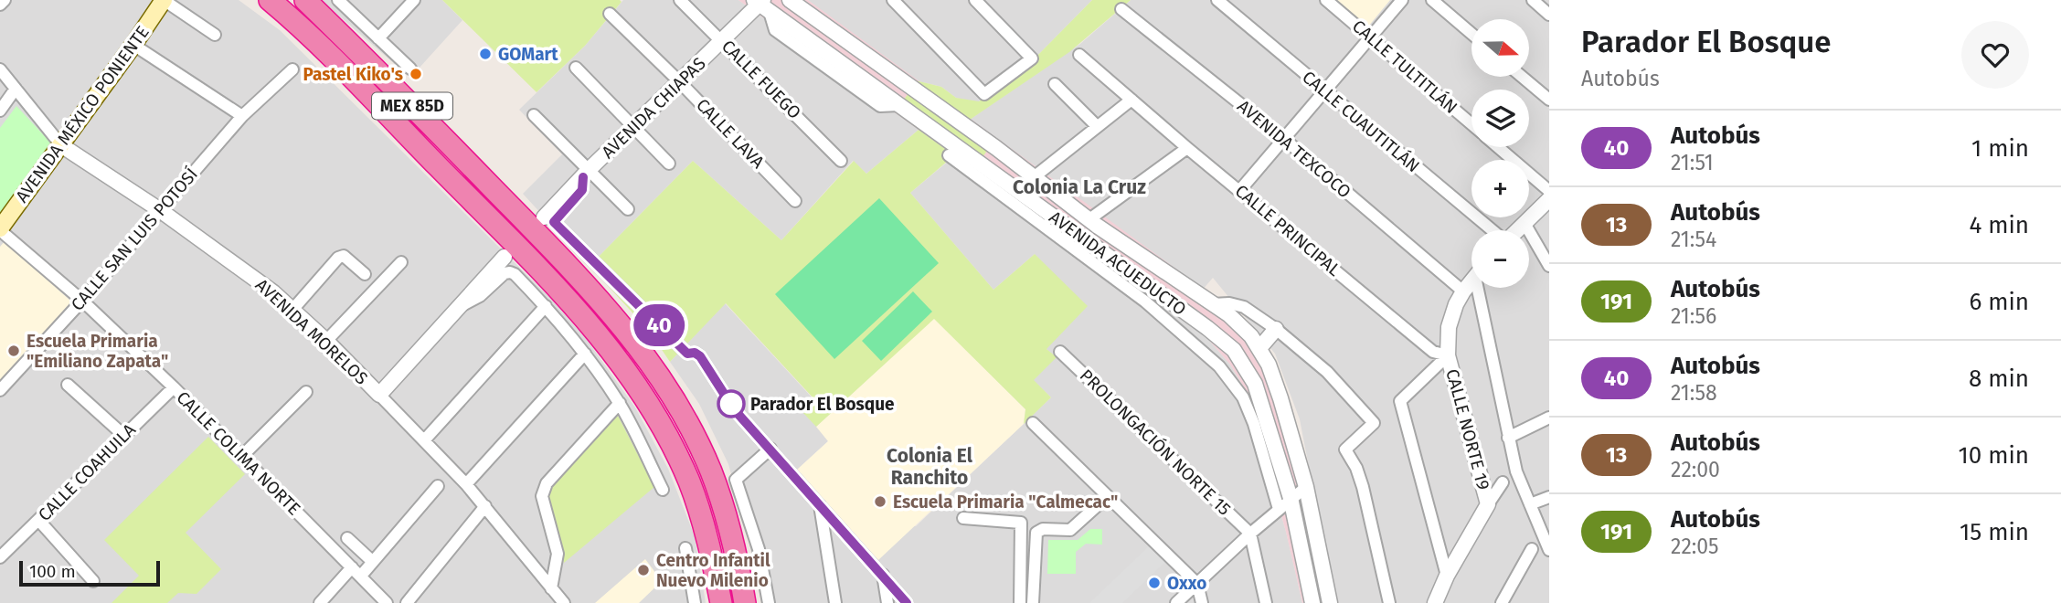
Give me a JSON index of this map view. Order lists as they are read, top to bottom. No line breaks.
{"streets":{"highway":["MEX 85D"],"main road":["AVENIDA MÉXICO PONIENTE"],"street":["CALLE TULTITLÁN","CALLE FUEGO","AVENIDA CHIAPAS","CALLE CUAUTITLÁN","CALLE LAVA","AVENIDA TEXCOCO","CALLE PRINCIPAL","CALLE SAN LUIS POTOSÍ","AVENIDA ACUEDUCTO","AVENIDA MORELOS","CALLE NORTE 19","PROLONGACIÓN NORTE 15","CALLE COLIMA NORTE","CALLE COAHUILA"]},"crossings":[["CALLE FUEGO","AVENIDA CHIAPAS"],["AVENIDA CHIAPAS","CALLE LAVA"],["AVENIDA CHIAPAS","AVENIDA ACUEDUCTO"],["AVENIDA MÉXICO PONIENTE","AVENIDA MORELOS"],["AVENIDA MÉXICO PONIENTE","CALLE COLIMA NORTE"],["CALLE PRINCIPAL","CALLE NORTE 19"],["CALLE SAN LUIS POTOSÍ","AVENIDA MORELOS"],["CALLE SAN LUIS POTOSÍ","CALLE COLIMA NORTE"],["CALLE COLIMA NORTE","CALLE COAHUILA"]],"districts":["Colonia La Cruz","Colonia El Ranchito"],"places":["GOMart","Pastel Kiko's","Escuela Primaria \"Emiliano Zapata\"","Parador El Bosque","Escuela Primaria \"Calmecac\"","Centro Infantil Nuevo Milenio","Oxxo"],"lines":["bus line 40"],"scale_bar":"100 m","north":"right","page":{"on_map":"40","heading":["Parador El Bosque","Autobús"],"map_buttons":["+","−"],"list":[{"mark":"40","name":"Autobús","note":"21:51","value":"1 min"},{"mark":"13","name":"Autobús","note":"21:54","value":"4 min"},{"mark":"191","name":"Autobús","note":"21:56","value":"6 min"},{"mark":"40","name":"Autobús","note":"21:58","value":"8 min"},{"mark":"13","name":"Autobús","note":"22:00","value":"10 min"},{"mark":"191","name":"Autobús","note":"22:05","value":"15 min"}],"scale":"100 m"}}
